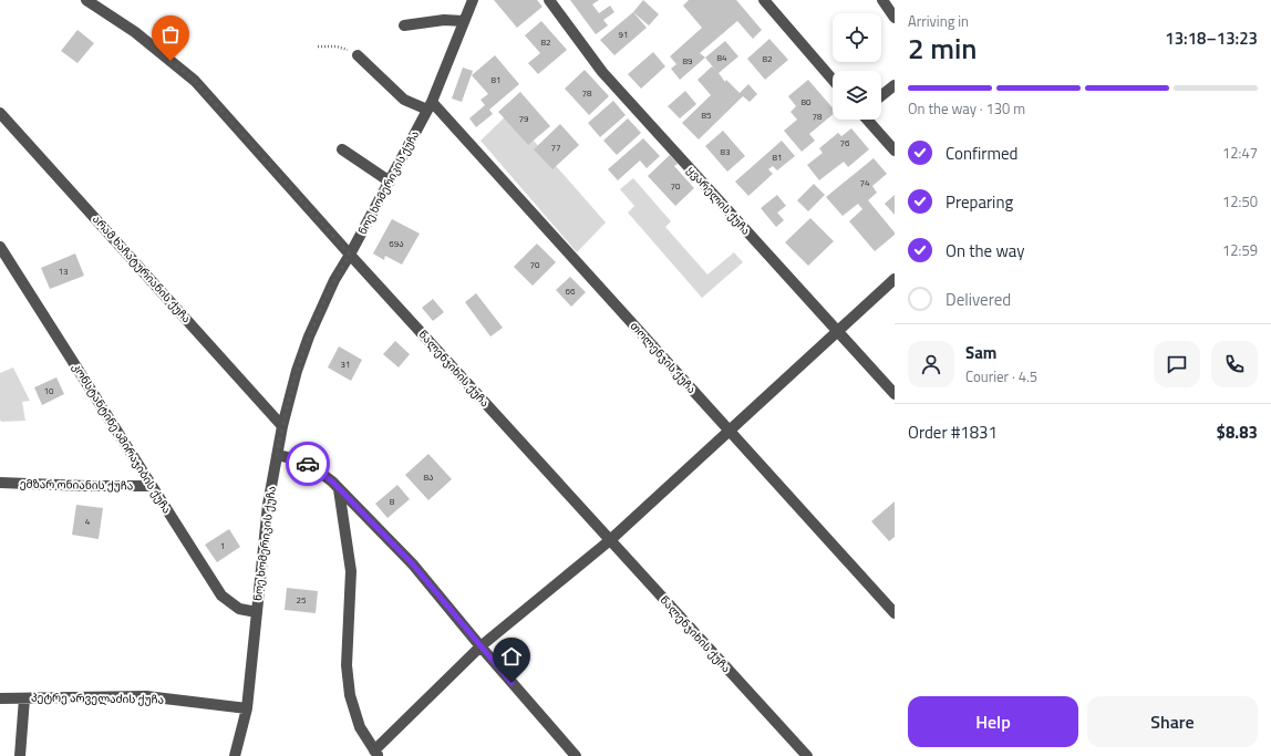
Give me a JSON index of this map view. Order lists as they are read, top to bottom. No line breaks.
{"streets":{"street":["ნოე ხომერიკის ქუჩა","ყვარელის ქუჩა","არამ ხაჩატურიანის ქუჩა","თოლენჯის ქუჩა","წალენჯიხის ქუჩა","კონსტანტინე ამირაჯიბის ქუჩა","ემზარ ონიანის ქუჩა","პეტრე არველაძის ქუჩა"]},"crossings":[["ნოე ხომერიკის ქუჩა","არამ ხაჩატურიანის ქუჩა"],["ნოე ხომერიკის ქუჩა","თოლენჯის ქუჩა"],["ნოე ხომერიკის ქუჩა","წალენჯიხის ქუჩა"],["ნოე ხომერიკის ქუჩა","კონსტანტინე ამირაჯიბის ქუჩა"],["ნოე ხომერიკის ქუჩა","პეტრე არველაძის ქუჩა"],["კონსტანტინე ამირაჯიბის ქუჩა","ემზარ ონიანის ქუჩა"]],"house_numbers":["91","82","84","82","89","81","78","80","85","78","79","76","77","83","81","74","70","69ა","70","13","66","31","10","8ა","8","4","1","25"],"page":{"heading":["2 min","Arriving in","13:18–13:23"],"panel":["Sam","Courier · 4.5","Order #1831","$8.83"],"bar":"On the way · 130 m","list":[["Confirmed","12:47"],["Preparing","12:50"],["On the way","12:59"],"Delivered"],"buttons":["Help","Share"]}}
